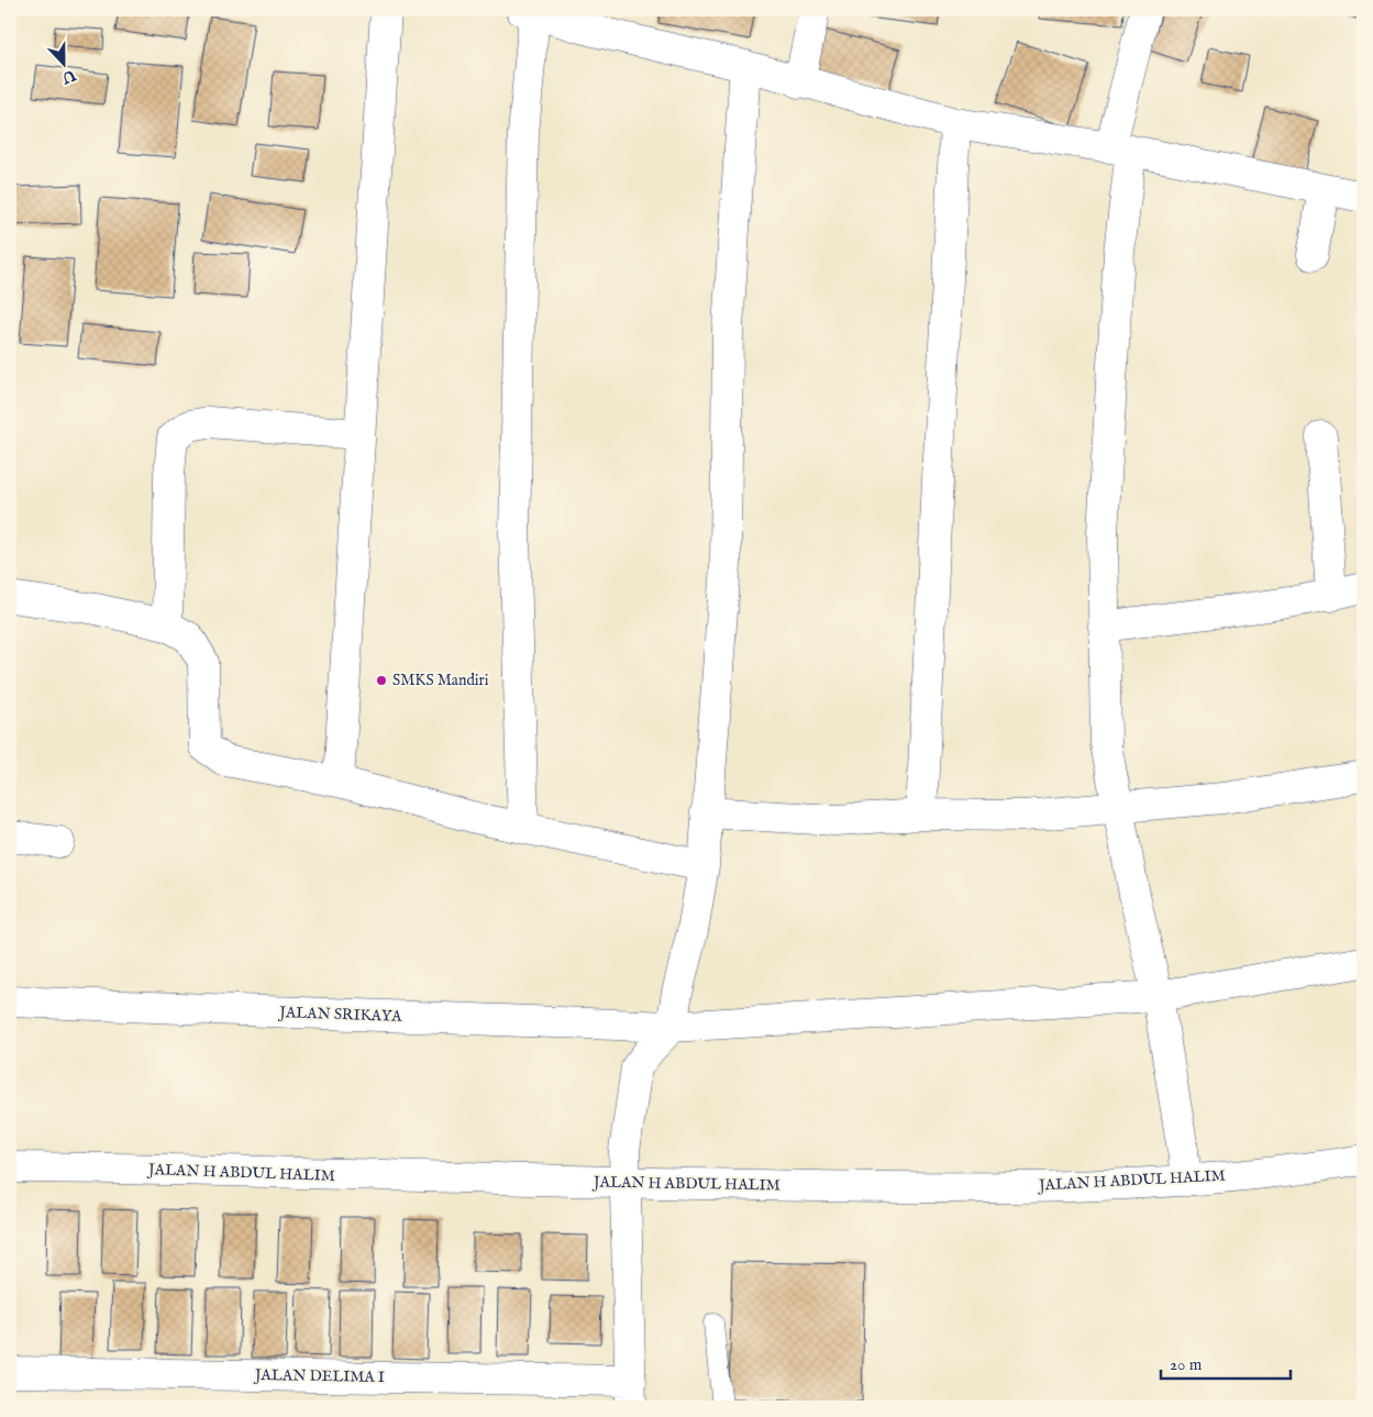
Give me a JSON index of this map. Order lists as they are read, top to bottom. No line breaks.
{"streets":{"street":["JALAN SRIKAYA","JALAN H ABDUL HALIM","JALAN DELIMA I"]},"places":["SMKS Mandiri"],"scale_bar":"20 m","north":"bottom"}
